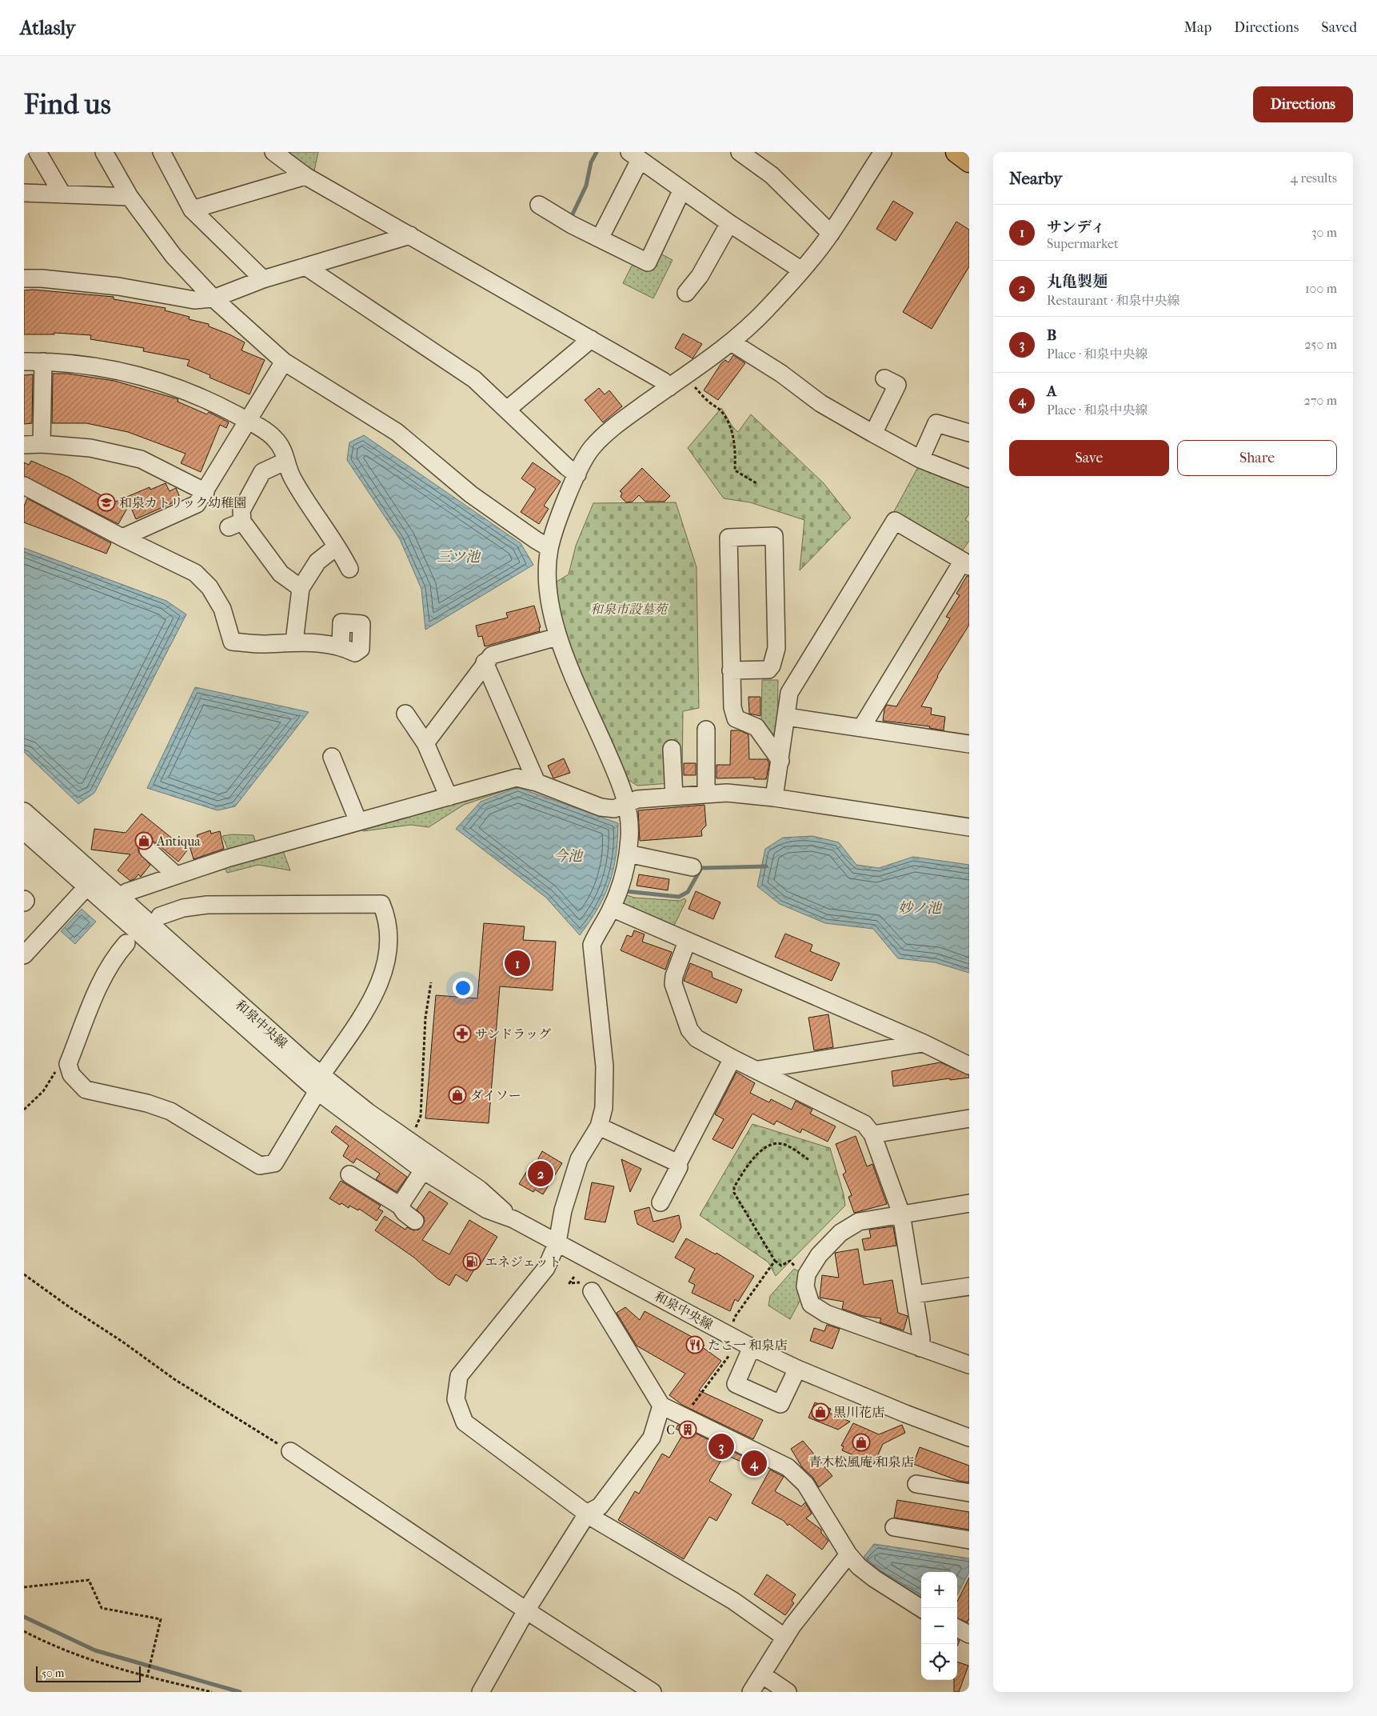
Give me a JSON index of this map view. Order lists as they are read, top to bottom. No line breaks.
{"streets":{"street":["和泉中央線"]},"water":["三ツ池","今池","妙ノ池"],"parks":["和泉市設墓苑"],"places":{"school or university":["和泉カトリック幼稚園"],"shop":["Antiqua","ダイソー","黒川花店","青木松風庵 和泉店"],"pharmacy":["サンドラッグ"],"fuel station":["エネジェット"],"restaurant":["たこ一 和泉店"],"building":["C"]},"scale_bar":"50 m","page":{"header":"Atlasly","nav":["Map","Directions","Saved"],"buttons":["Directions",["Save","Share"]],"title":"Find us","heading":["Nearby","4 results"],"list":[{"mark":"1","name":"サンディ","note":"Supermarket","value":"30 m"},{"mark":"2","name":"丸亀製麺","note":"Restaurant · 和泉中央線","value":"100 m"},{"mark":"3","name":"B","note":"Place · 和泉中央線","value":"250 m"},{"mark":"4","name":"A","note":"Place · 和泉中央線","value":"270 m"}],"pins":["1","2","3","4"],"map_buttons":["+","−"],"scale":"50 m"}}
